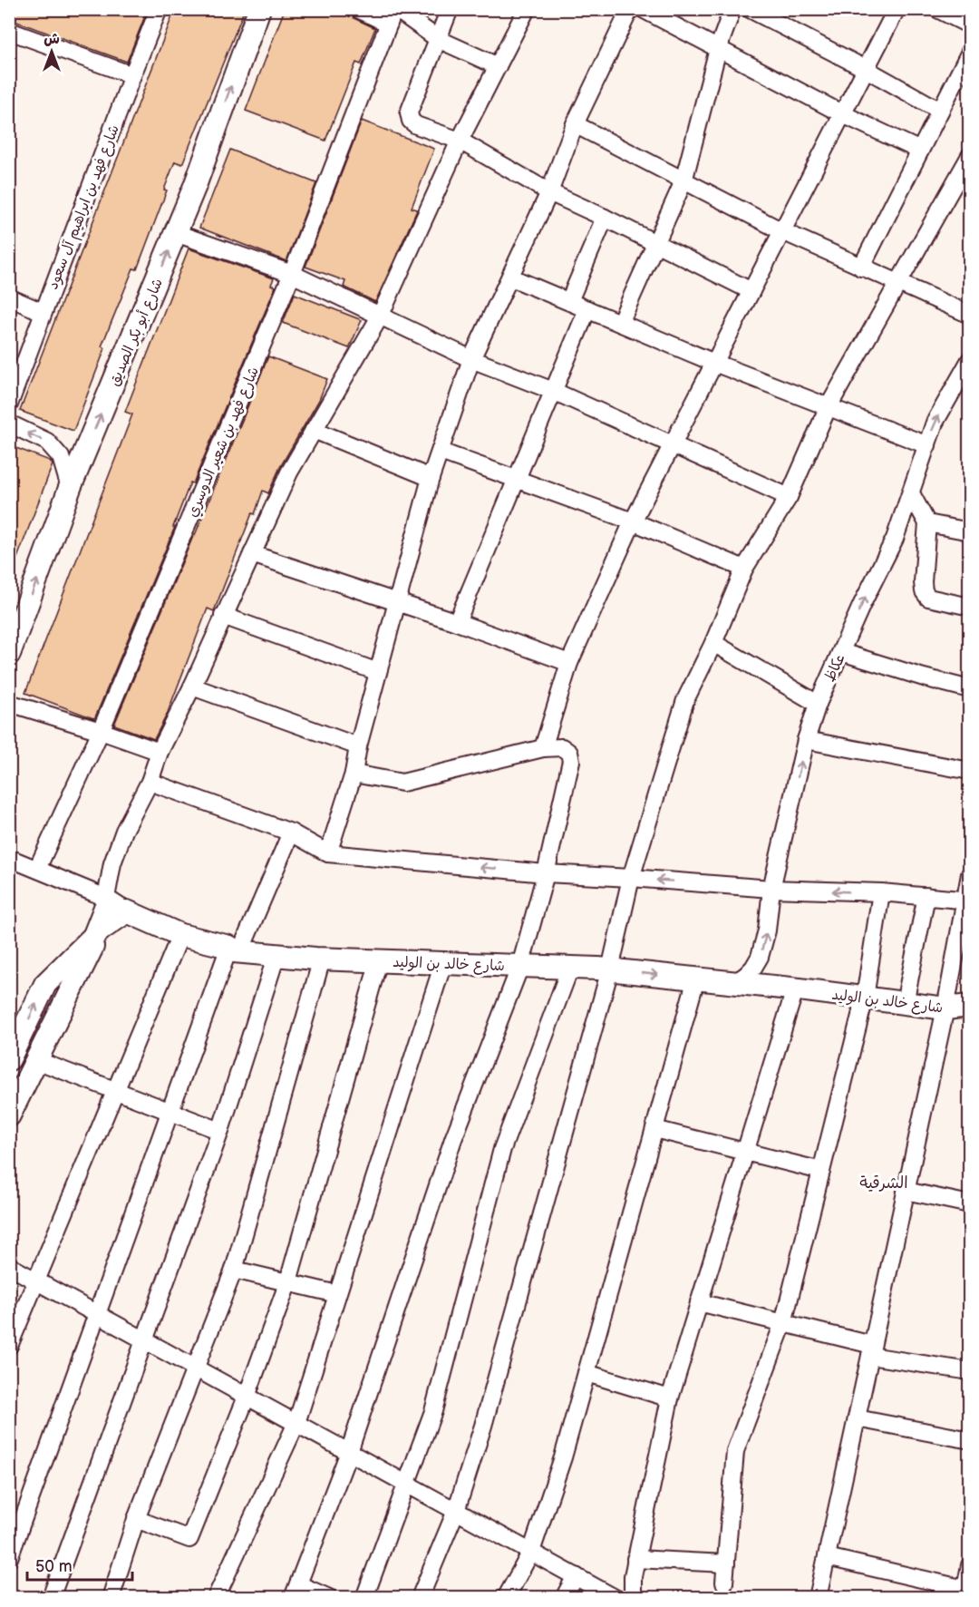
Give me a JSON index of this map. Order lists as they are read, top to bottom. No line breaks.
{"streets":{"main road":["شارع أبو بكر الصديق","شارع خالد بن الوليد"],"street":["شارع فهد بن ابراهيم آل سعود","شارع فهد بن شعير الدوسري","عكاظ"]},"crossings":[["عكاظ","شارع خالد بن الوليد"]],"one_way":["شارع أبو بكر الصديق"],"districts":["الشرقية"],"scale_bar":"50 m","north":"top"}
